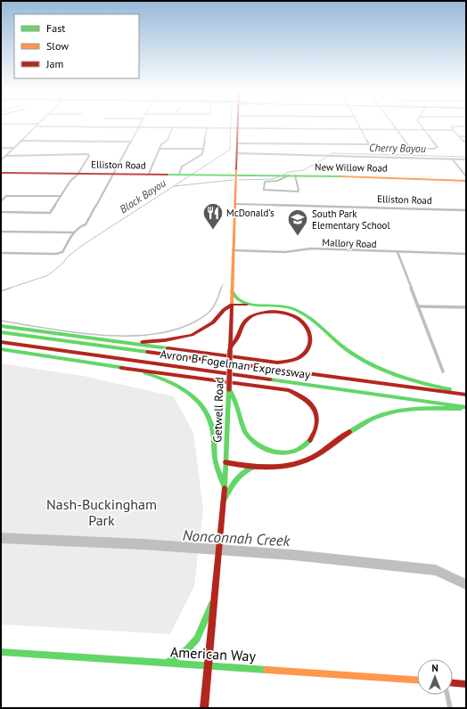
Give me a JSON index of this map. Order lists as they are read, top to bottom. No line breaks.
{"streets":{"main road":["Elliston Road","New Willow Road","Avron B Fogelman Expressway","Getwell Road","American Way"],"street":["Mallory Road"]},"crossings":[["Elliston Road","New Willow Road"],["Elliston Road","Getwell Road"],["New Willow Road","Getwell Road"],["Mallory Road","Getwell Road"],["Getwell Road","American Way"]],"water":["Cherry Bayou","Black Bayou","Nonconnah Creek"],"parks":["Nash-Buckingham Park"],"places":{"restaurant":["McDonald's"],"school or university":["South Park Elementary School"]},"legend":["Fast","Slow","Jam"],"north":"top"}
